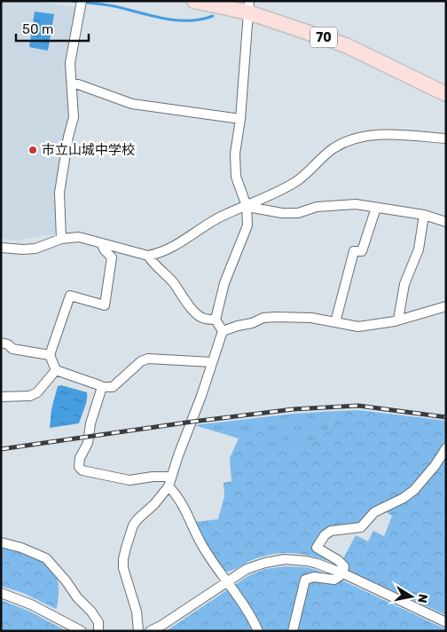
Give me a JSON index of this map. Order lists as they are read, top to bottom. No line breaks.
{"streets":{"main road":["70"]},"places":["市立山城中学校"],"scale_bar":"50 m","north":"right"}
